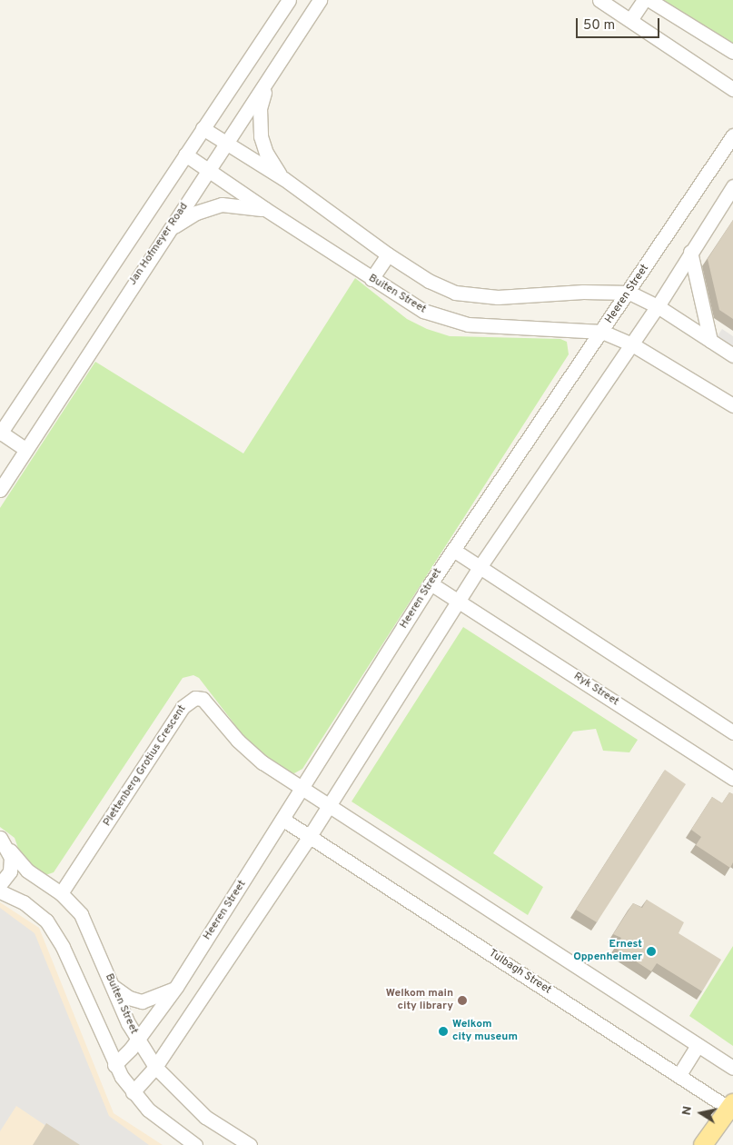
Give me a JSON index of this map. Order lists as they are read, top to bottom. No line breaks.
{"streets":{"street":["Jan Hofmeyer Road","Buiten Street","Heeren Street","Ryk Street","Plettenberg Grotius Crescent","Tulbagh Street"]},"crossings":[["Jan Hofmeyer Road","Buiten Street"],["Buiten Street","Heeren Street"],["Buiten Street","Plettenberg Grotius Crescent"],["Heeren Street","Ryk Street"],["Heeren Street","Plettenberg Grotius Crescent"],["Heeren Street","Tulbagh Street"]],"places":["Ernest Oppenheimer","Welkom main city library","Welkom city museum"],"scale_bar":"50 m","north":"left"}
